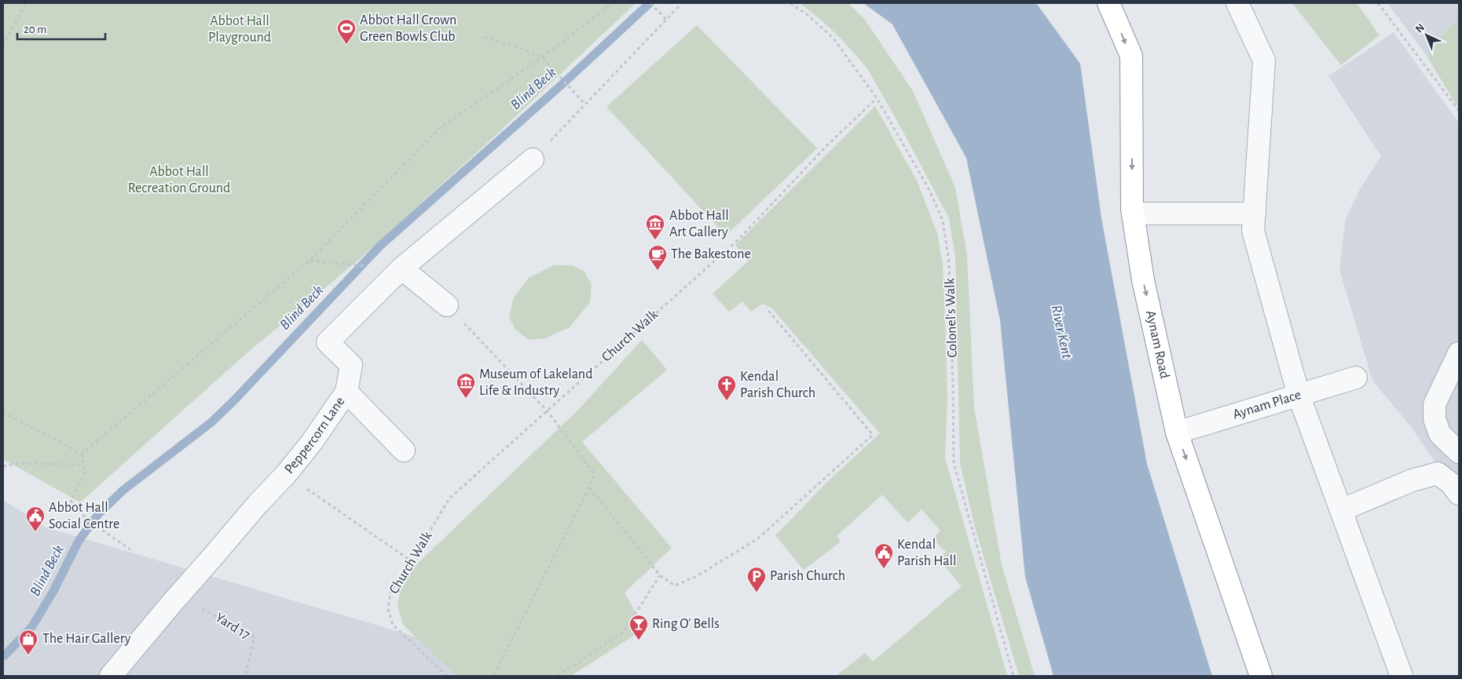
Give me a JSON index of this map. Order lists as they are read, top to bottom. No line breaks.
{"streets":{"highway":["Aynam Road"],"street":["Aynam Place","Peppercorn Lane"],"path":["Colonel's Walk","Church Walk","Yard 17"]},"crossings":[["Colonel's Walk","Church Walk"],["Aynam Road","Aynam Place"],["Peppercorn Lane","Yard 17"]],"one_way":["Aynam Road"],"water":["Blind Beck","River Kent"],"parks":["Abbot Hall Playground","Abbot Hall Recreation Ground"],"places":{"sports":["Abbot Hall Crown Green Bowls Club"],"museum":["Abbot Hall Art Gallery","Museum of Lakeland Life & Industry"],"cafe":["The Bakestone"],"church":["Kendal Parish Church"],"public building":["Abbot Hall Social Centre","Kendal Parish Hall"],"parking":["Parish Church"],"bar":["Ring O' Bells"],"shop":["The Hair Gallery"]},"scale_bar":"20 m","north":"top left"}
